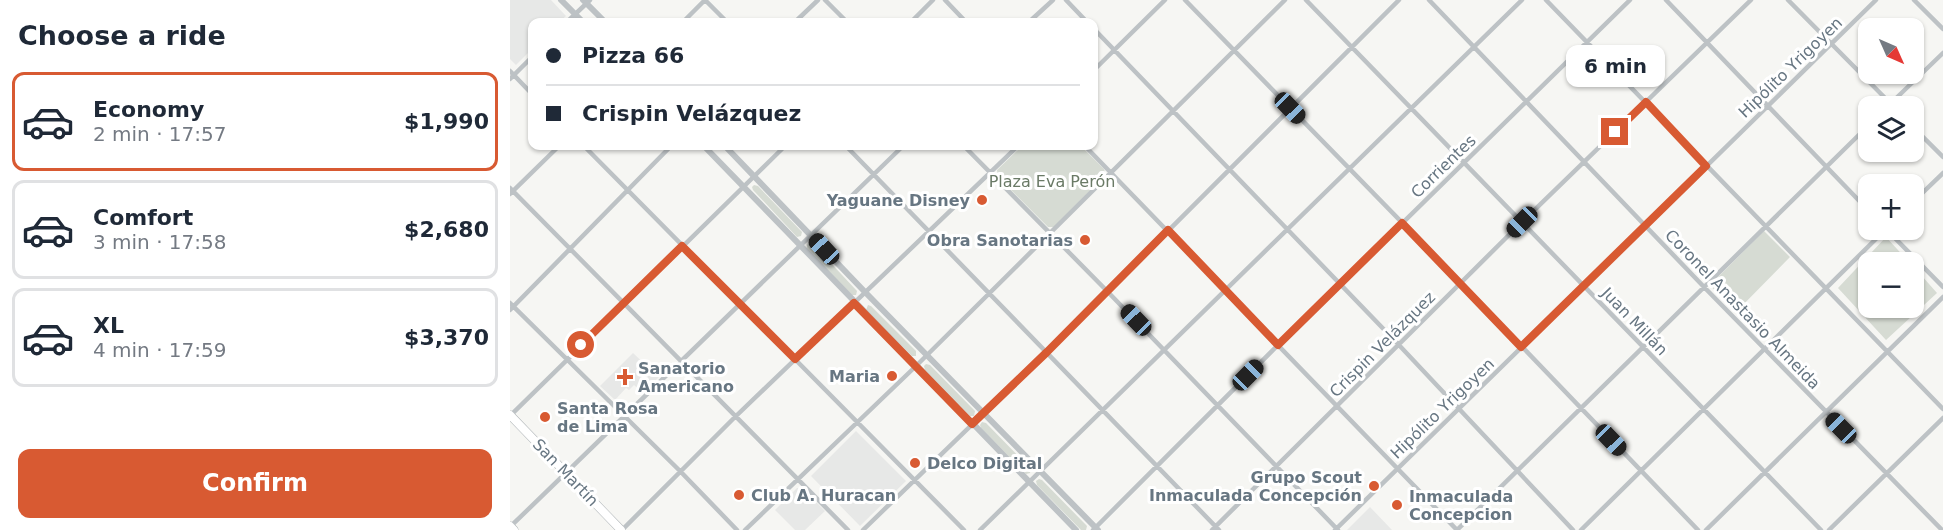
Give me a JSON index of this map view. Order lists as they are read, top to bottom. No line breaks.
{"streets":{"main road":["San Martín"],"street":["Hipólito Yrigoyen","Corrientes","Coronel Anastasio Almeida","Juan Millán","Crispin Velázquez"]},"crossings":[["Hipólito Yrigoyen","Coronel Anastasio Almeida"],["Hipólito Yrigoyen","Juan Millán"],["Corrientes","Coronel Anastasio Almeida"],["Corrientes","Juan Millán"],["Coronel Anastasio Almeida","Crispin Velázquez"],["Juan Millán","Crispin Velázquez"]],"parks":["Plaza Eva Perón"],"places":{"other":["Yaguane Disney","Obra Sanotarias","Maria","Santa Rosa de Lima","Delco Digital","Grupo Scout Inmaculada Concepción","Club A. Huracan","Inmaculada Concepcion"],"health":["Sanatorio Americano"]},"north":"bottom right","page":{"heading":"Choose a ride","map_buttons":["+","−"],"banner":["Pizza 66","Crispin Velázquez"],"bubble":"6 min","list":[{"name":"Economy","note":"2 min · 17:57","value":"$1,990"},{"name":"Comfort","note":"3 min · 17:58","value":"$2,680"},{"name":"XL","note":"4 min · 17:59","value":"$3,370"}],"buttons":"Confirm"}}
